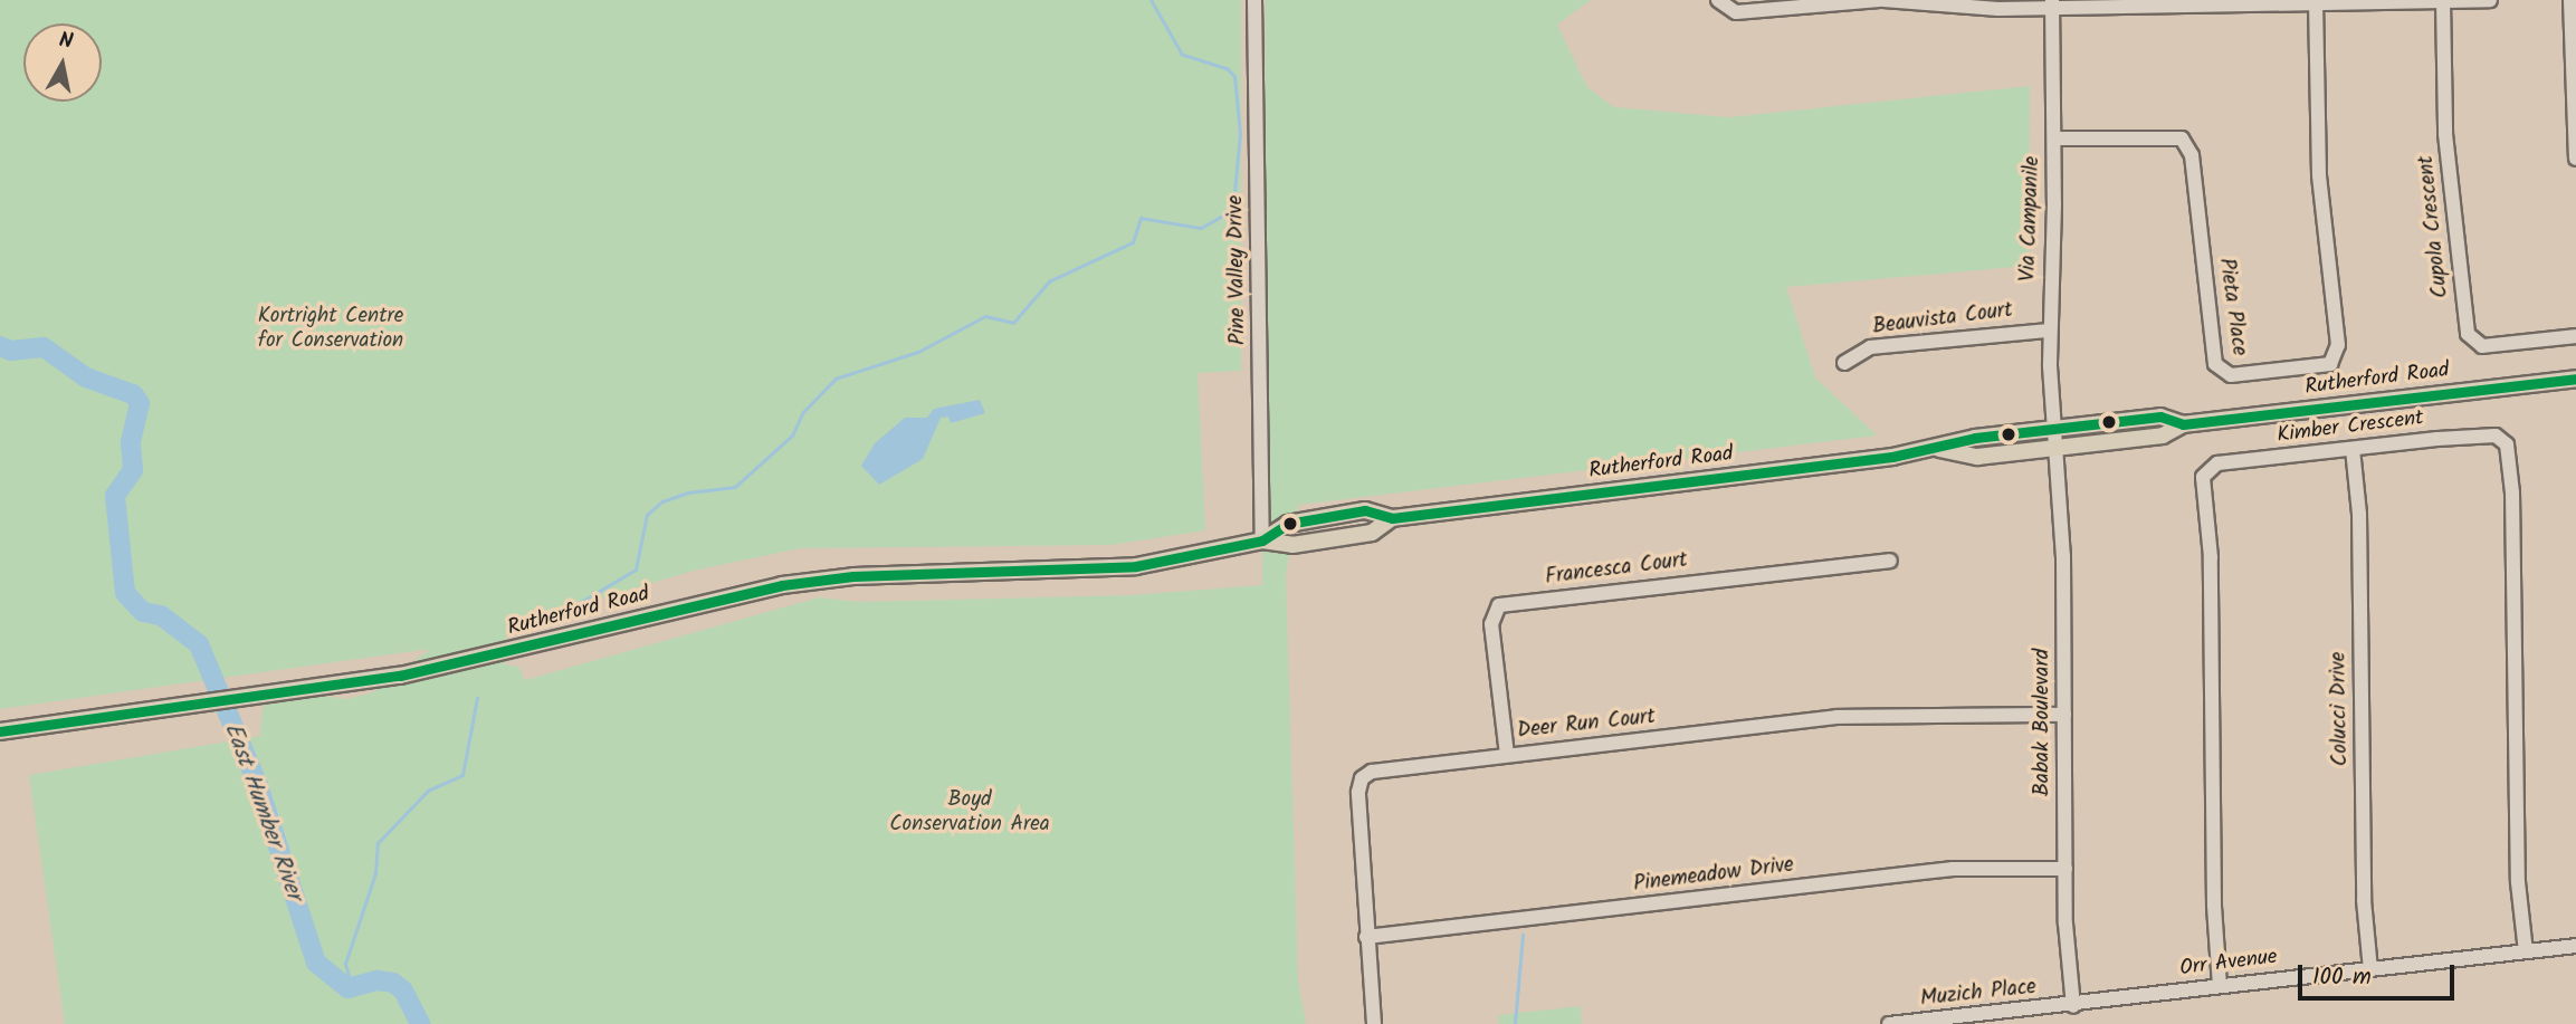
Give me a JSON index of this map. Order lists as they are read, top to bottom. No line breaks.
{"streets":{"main road":["Rutherford Road"],"street":["Via Campanile","Cupola Crescent","Pine Valley Drive","Pieta Place","Beauvista Court","Kimber Crescent","Francesca Court","Colucci Drive","Babak Boulevard","Deer Run Court","Pinemeadow Drive","Orr Avenue","Muzich Place"]},"crossings":[["Via Campanile","Pieta Place"],["Via Campanile","Beauvista Court"],["Via Campanile","Rutherford Road"],["Via Campanile","Babak Boulevard"],["Pine Valley Drive","Rutherford Road"],["Rutherford Road","Babak Boulevard"],["Kimber Crescent","Colucci Drive"],["Kimber Crescent","Orr Avenue"],["Francesca Court","Deer Run Court"],["Colucci Drive","Orr Avenue"],["Babak Boulevard","Deer Run Court"],["Babak Boulevard","Pinemeadow Drive"],["Babak Boulevard","Orr Avenue"],["Babak Boulevard","Muzich Place"],["Deer Run Court","Pinemeadow Drive"],["Orr Avenue","Muzich Place"]],"water":["East Humber River"],"parks":["Kortright Centre for Conservation","Boyd Conservation Area"],"scale_bar":"100 m","north":"top"}
